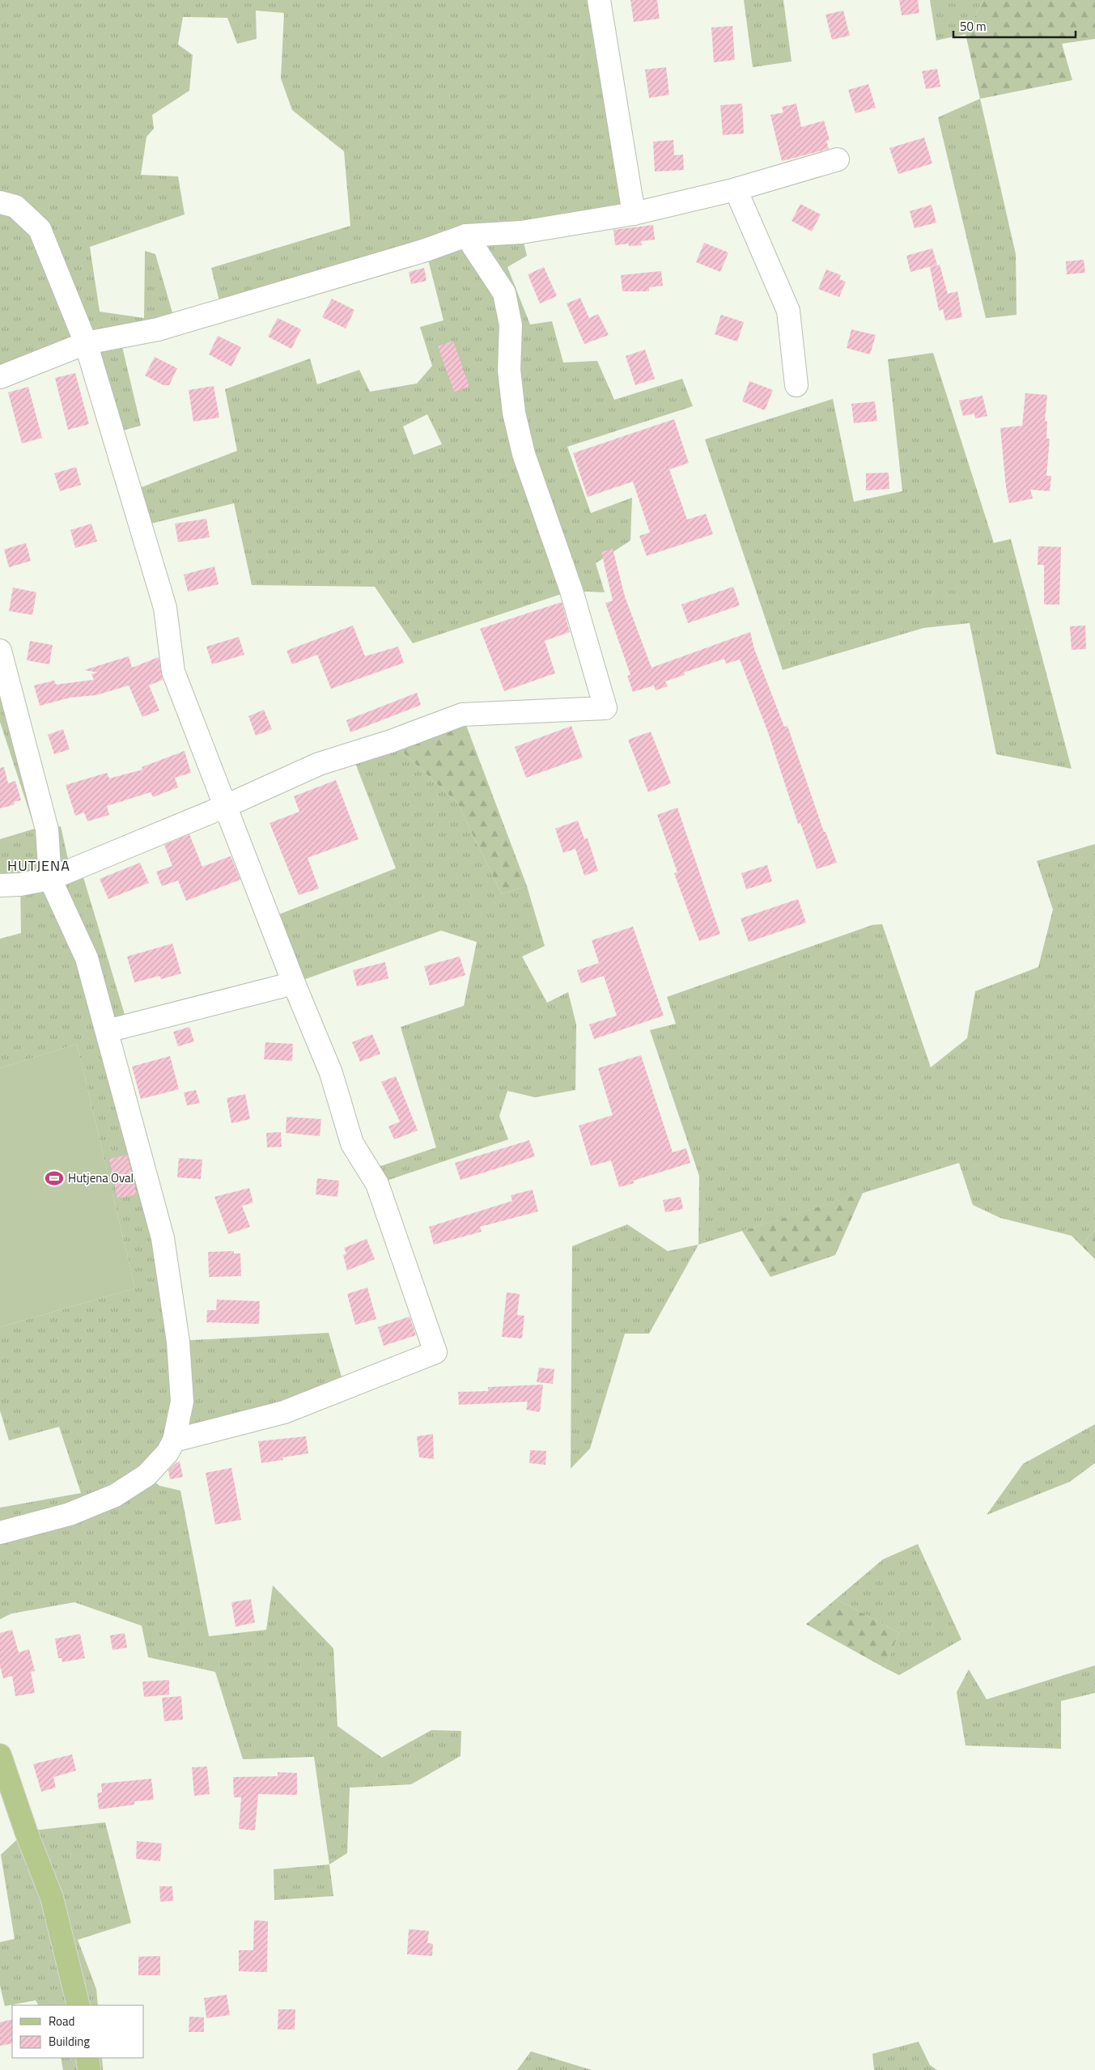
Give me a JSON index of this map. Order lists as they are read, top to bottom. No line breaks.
{"districts":["HUTJENA"],"places":{"sports":["Hutjena Oval"]},"legend":["Road","Building"],"scale_bar":"50 m"}
